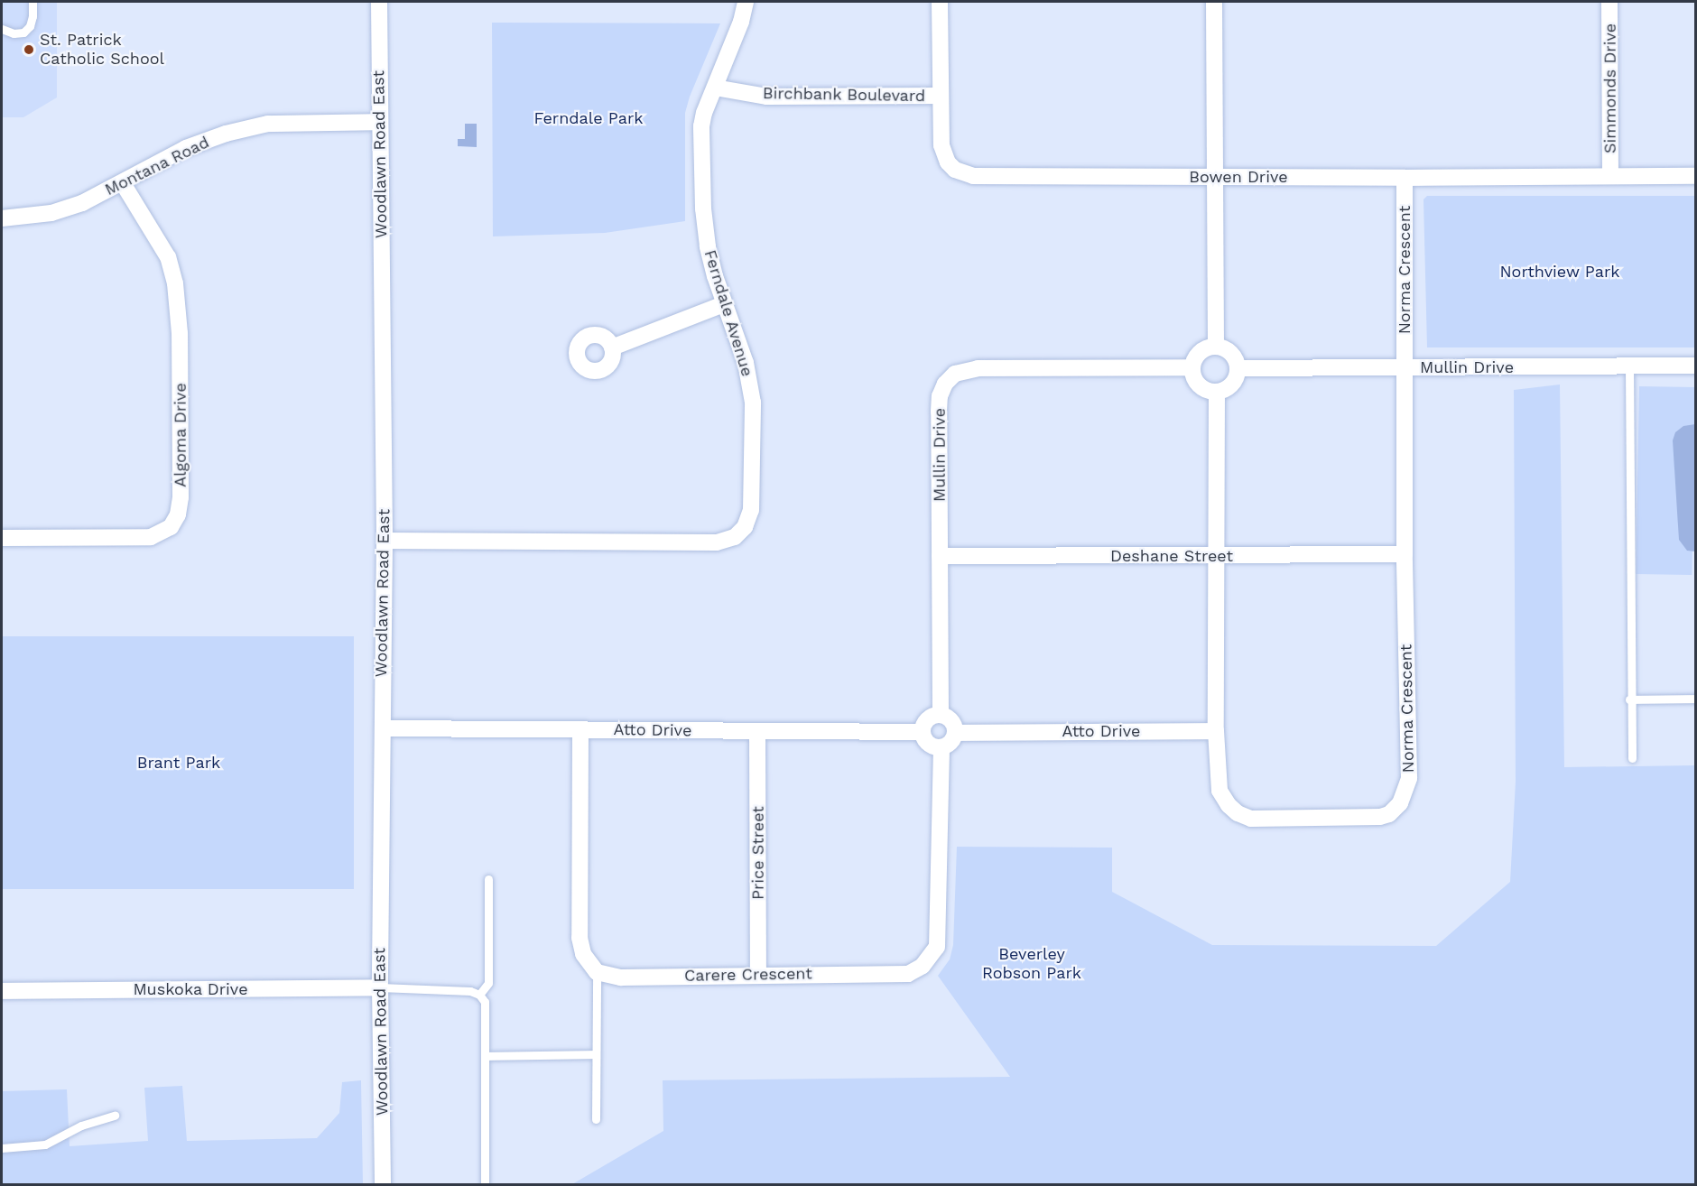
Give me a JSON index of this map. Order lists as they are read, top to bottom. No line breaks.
{"streets":{"street":["Simmonds Drive","Birchbank Boulevard","Woodlawn Road East","Montana Road","Bowen Drive","Norma Crescent","Ferndale Avenue","Mullin Drive","Algoma Drive","Deshane Street","Atto Drive","Price Street","Carere Crescent","Muskoka Drive"]},"crossings":[["Simmonds Drive","Bowen Drive"],["Birchbank Boulevard","Bowen Drive"],["Birchbank Boulevard","Ferndale Avenue"],["Woodlawn Road East","Montana Road"],["Woodlawn Road East","Ferndale Avenue"],["Woodlawn Road East","Atto Drive"],["Woodlawn Road East","Muskoka Drive"],["Montana Road","Algoma Drive"],["Bowen Drive","Norma Crescent"],["Norma Crescent","Mullin Drive"],["Norma Crescent","Deshane Street"],["Norma Crescent","Atto Drive"],["Mullin Drive","Deshane Street"],["Mullin Drive","Atto Drive"],["Mullin Drive","Carere Crescent"],["Atto Drive","Price Street"],["Atto Drive","Carere Crescent"],["Price Street","Carere Crescent"]],"parks":["Ferndale Park","Northview Park","Brant Park","Beverley Robson Park"],"places":["St. Patrick Catholic School"]}
